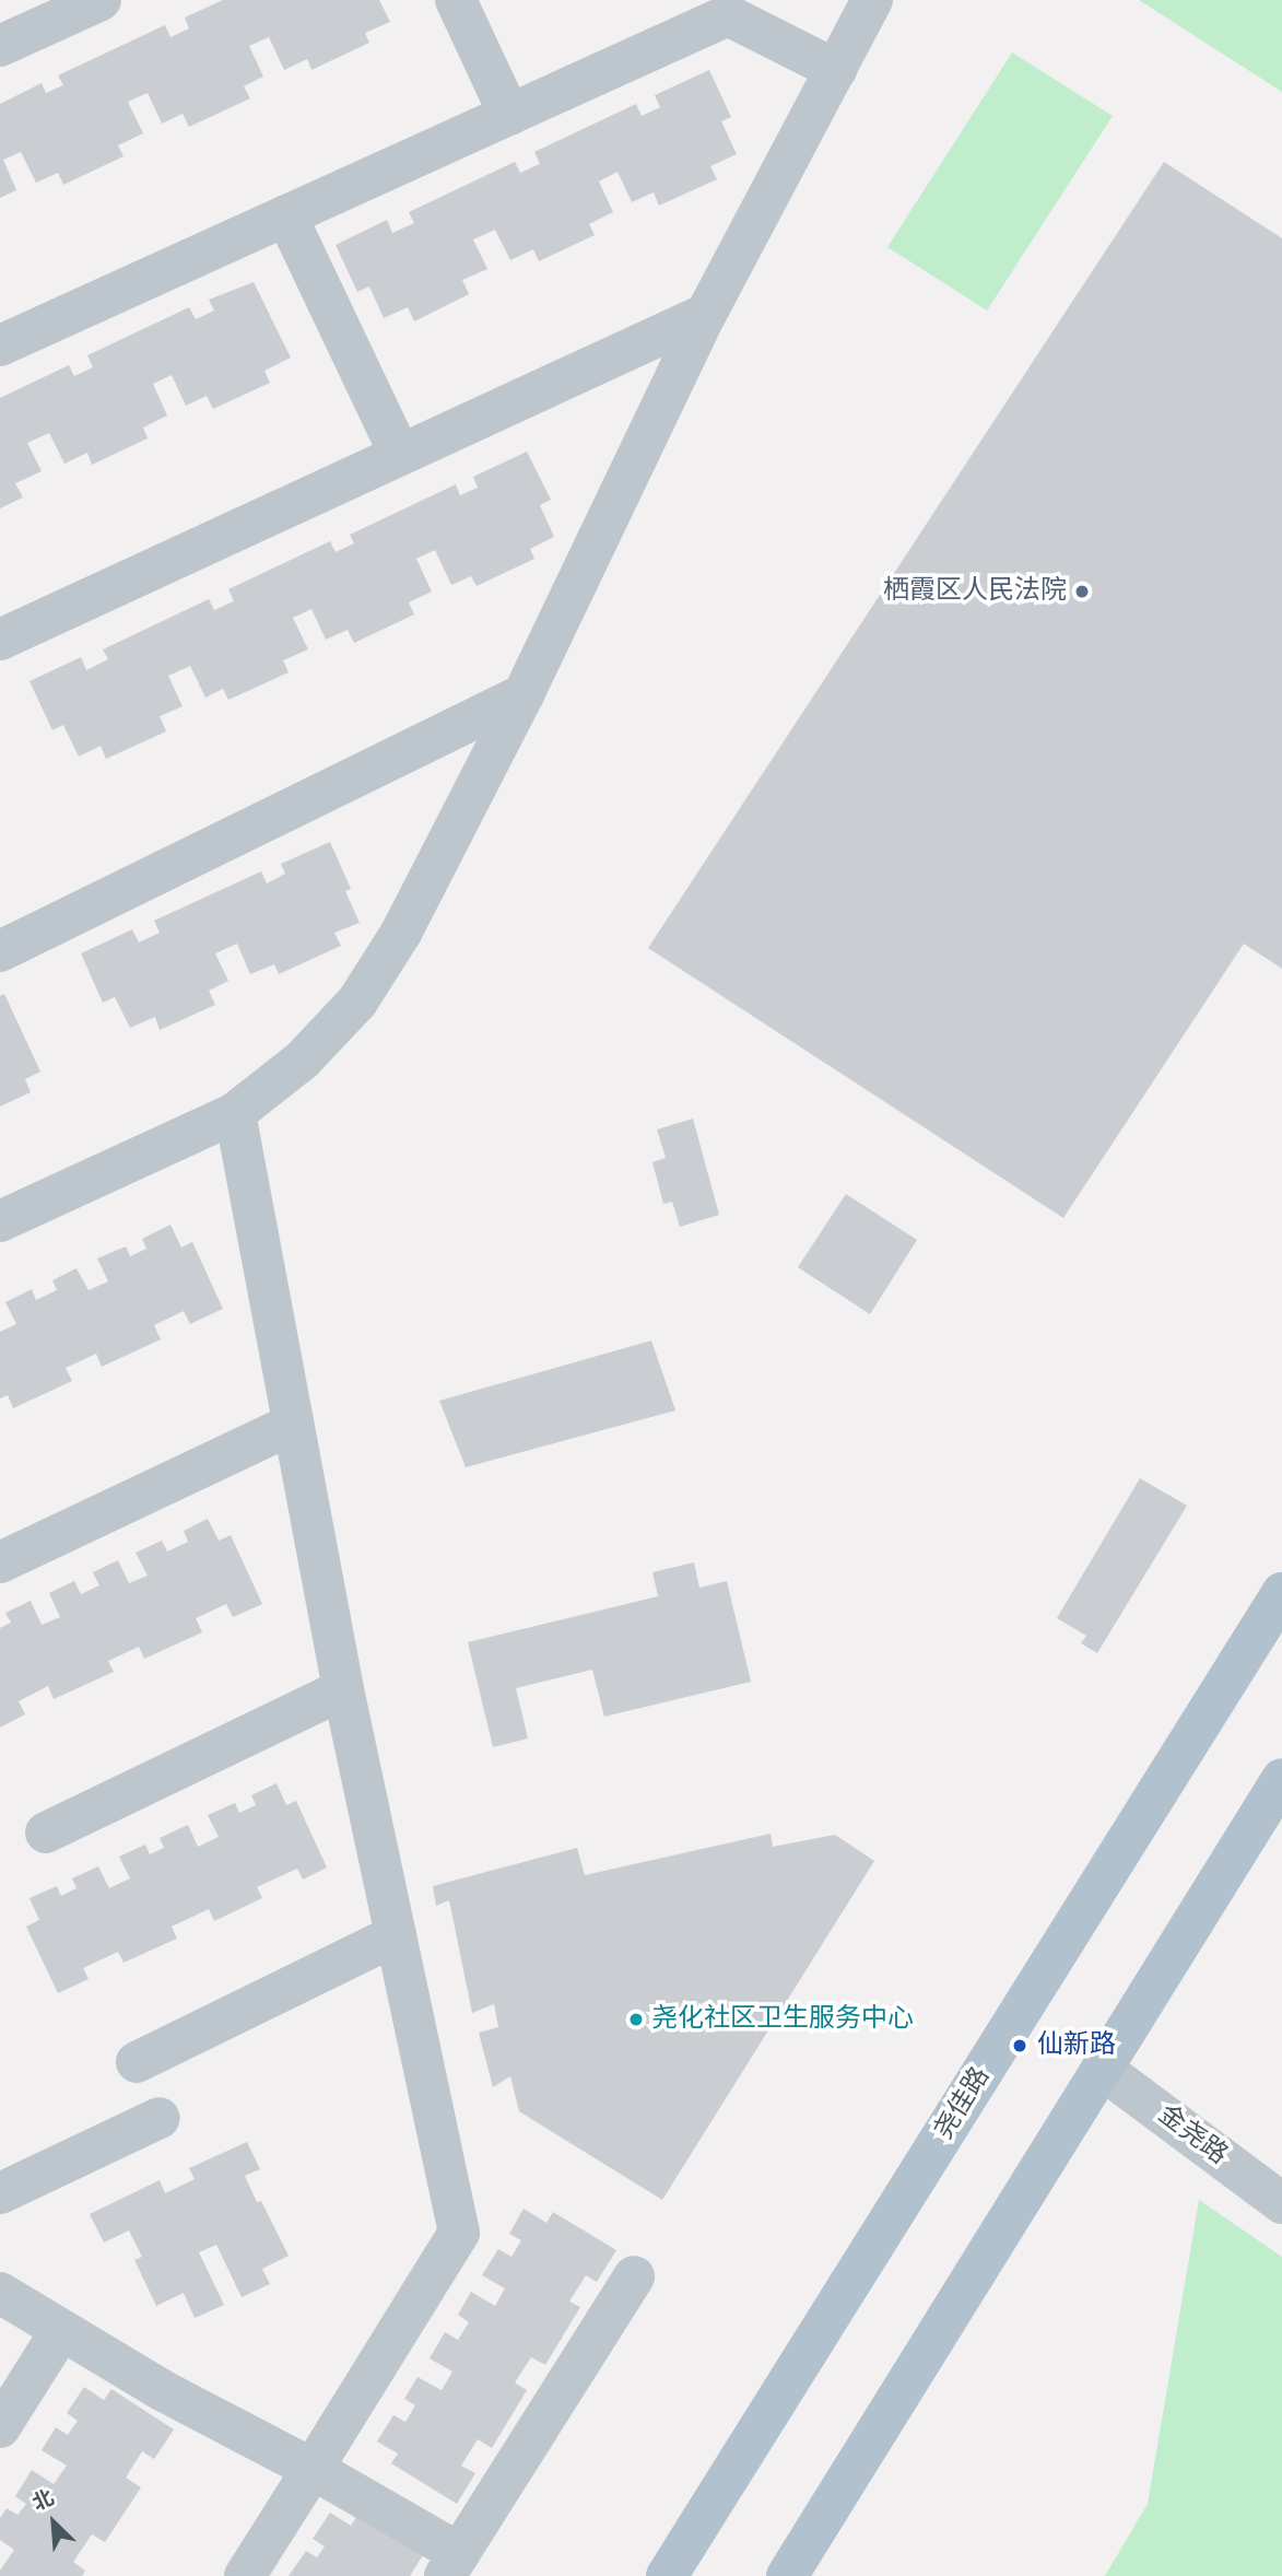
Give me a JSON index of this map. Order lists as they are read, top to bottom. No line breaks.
{"streets":{"main road":["尧佳路"],"street":["金尧路"]},"places":["栖霞区人民法院","尧化社区卫生服务中心","仙新路"],"north":"top left"}
